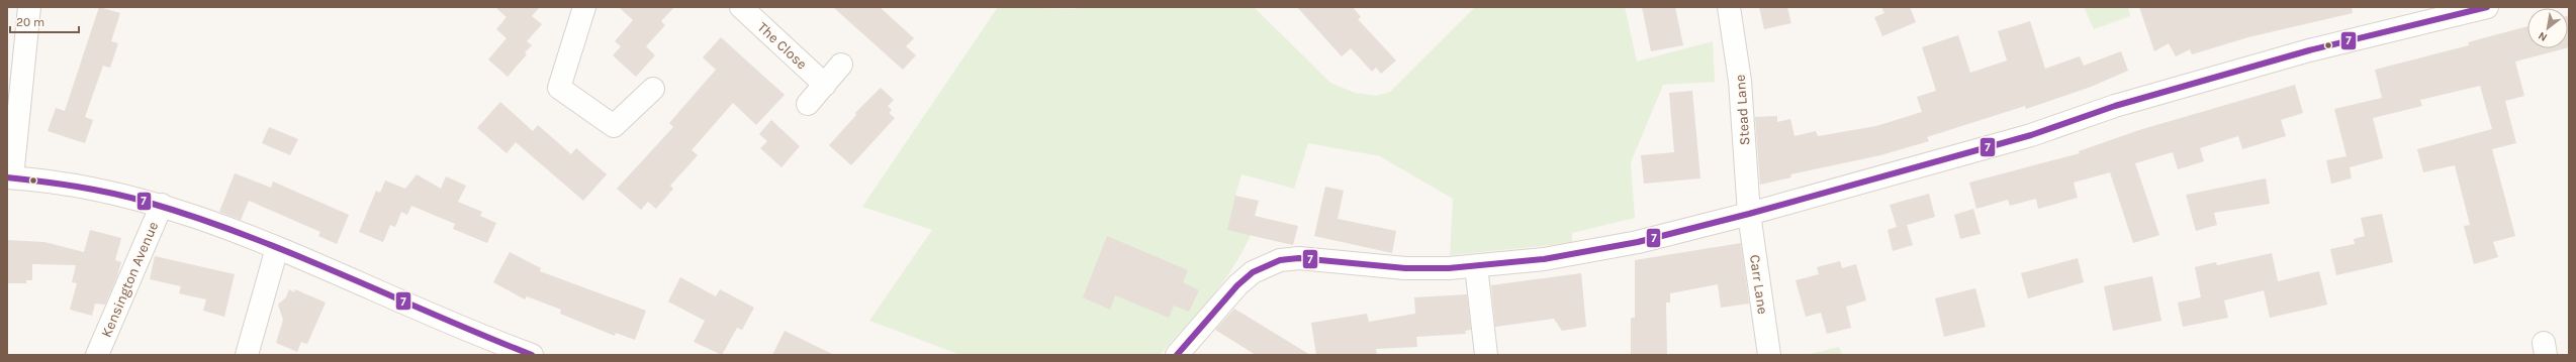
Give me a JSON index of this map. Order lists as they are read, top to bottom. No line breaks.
{"streets":{"street":["The Close","Stead Lane","Kensington Avenue","Carr Lane"]},"crossings":[["Stead Lane","Carr Lane"]],"lines":["transit line 7"],"scale_bar":"20 m","north":"bottom left"}
